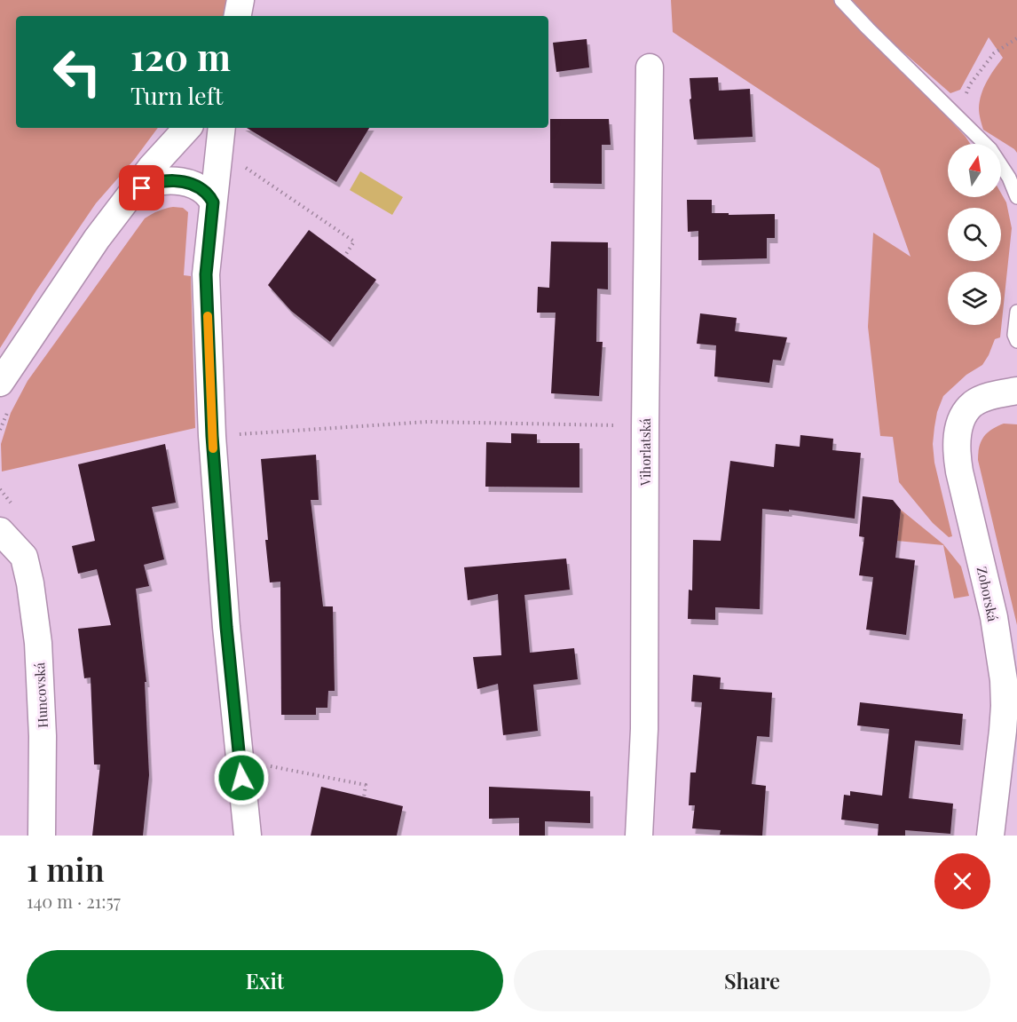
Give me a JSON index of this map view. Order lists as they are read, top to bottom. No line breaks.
{"streets":{"street":["Vihorlatská","Zoborská","Huncovská"]},"north":"top","page":{"turn":["120 m","Turn left"],"heading":["1 min","140 m · 21:57"],"buttons":["Exit","Share"]}}
